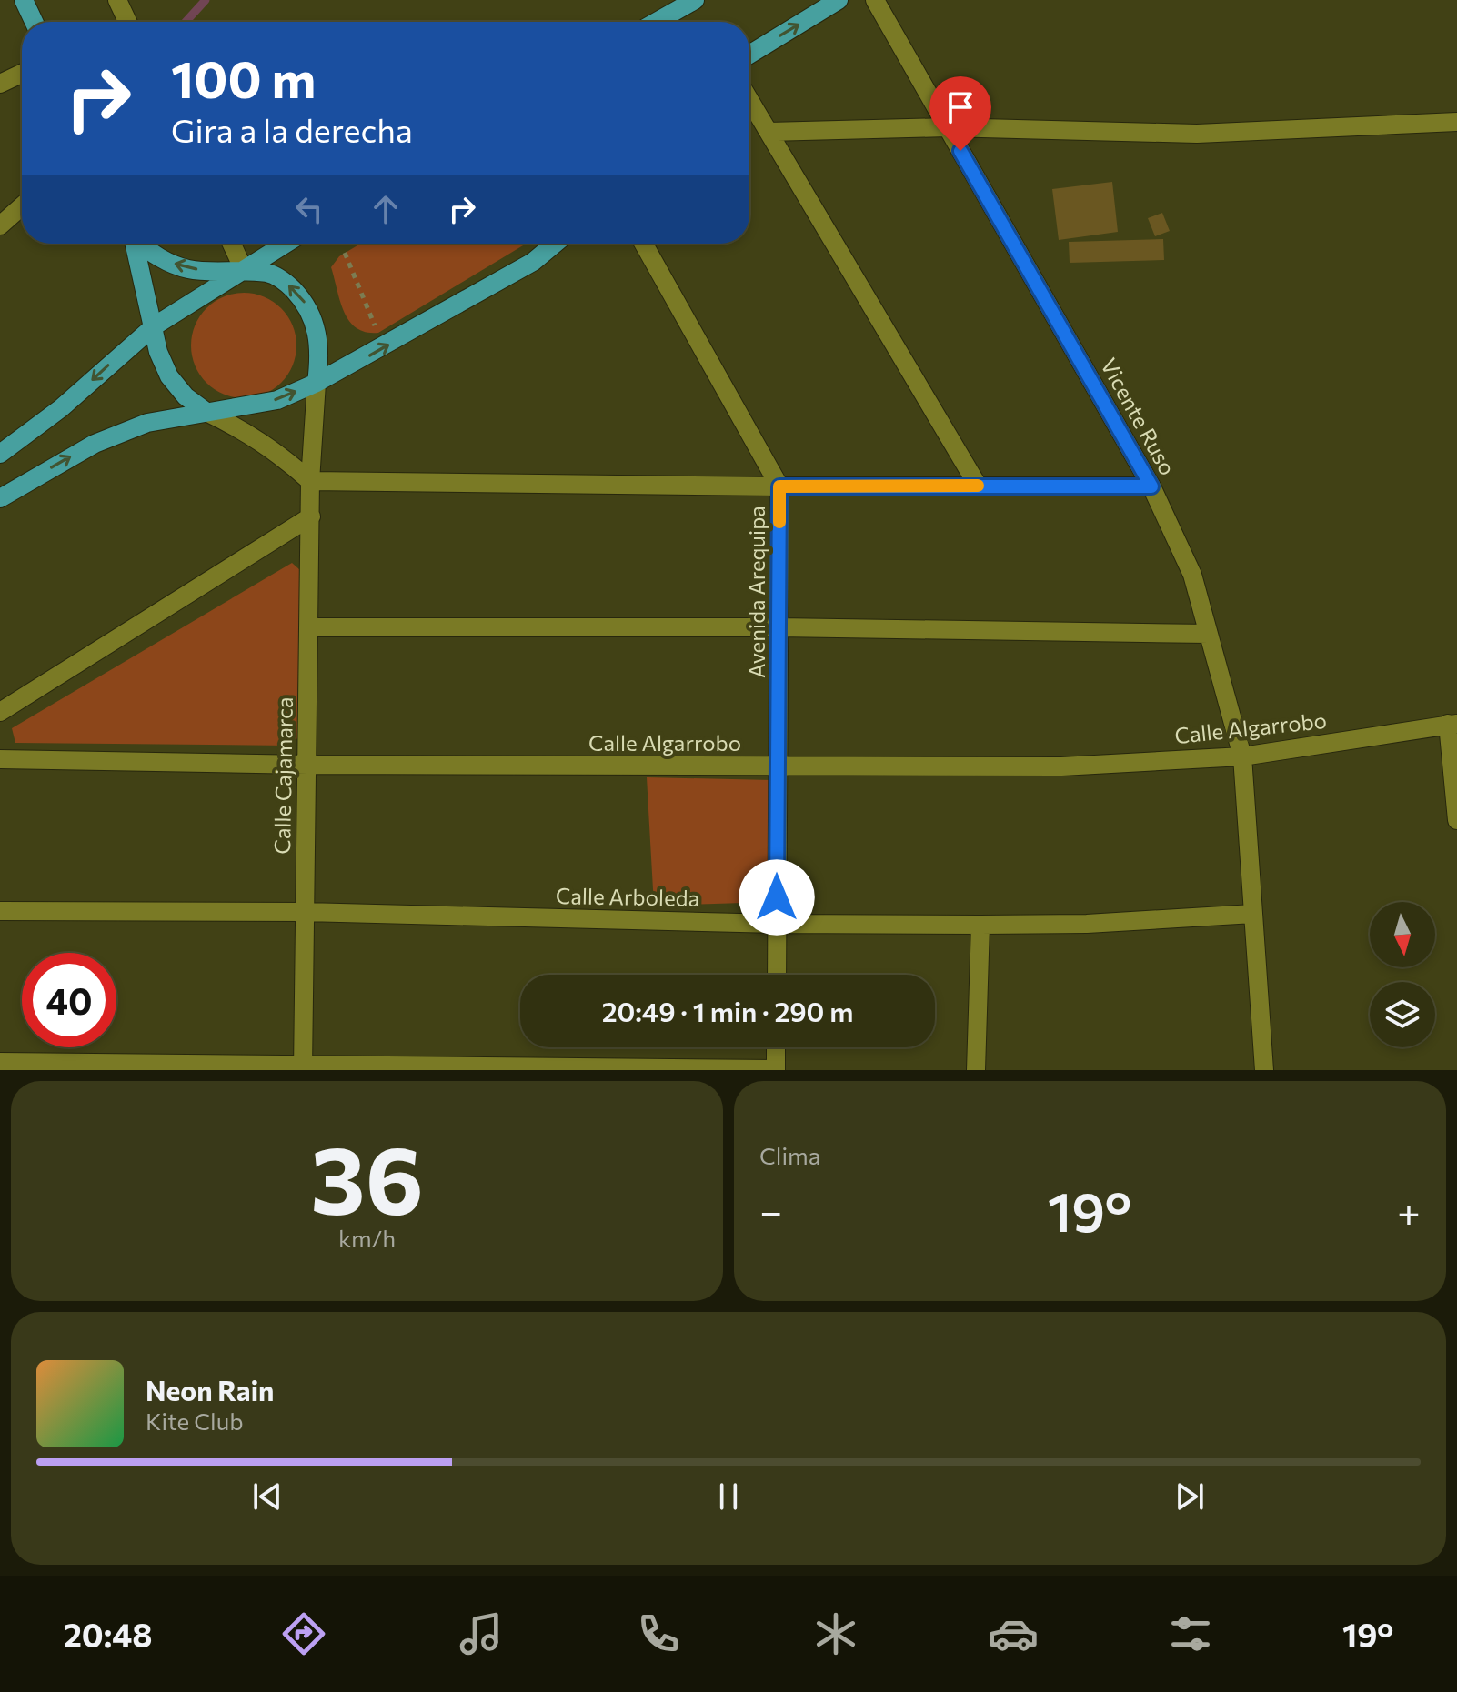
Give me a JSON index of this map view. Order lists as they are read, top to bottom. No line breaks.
{"streets":{"main road":["Calle Cajamarca"],"street":["Vicente Ruso","Avenida Arequipa","Calle Algarrobo","Calle Arboleda"]},"crossings":[["Vicente Ruso","Calle Algarrobo"],["Vicente Ruso","Calle Arboleda"],["Avenida Arequipa","Calle Algarrobo"],["Avenida Arequipa","Calle Arboleda"],["Calle Algarrobo","Calle Cajamarca"],["Calle Cajamarca","Calle Arboleda"]],"north":"bottom","page":{"turn":["100 m","Gira a la derecha"],"limit":"40","trip":"20:49 · 1 min · 290 m","tile":[["36","km/h"],"Clima"],"heat":["−","19°","+"],"song":["Neon Rain","Kite Club"],"tabs":["20:48","19°"]}}
